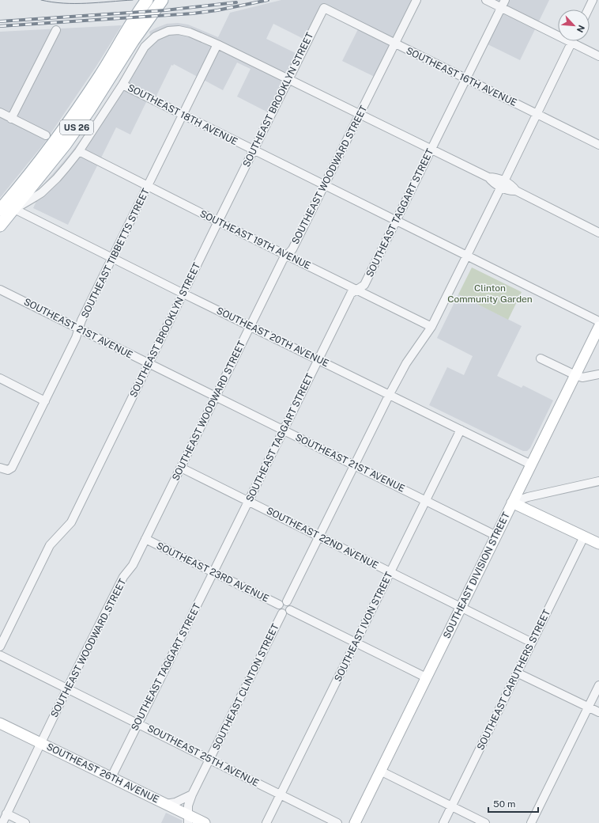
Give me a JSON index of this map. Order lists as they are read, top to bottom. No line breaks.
{"streets":{"main road":["US 26","SOUTHEAST DIVISION STREET","SOUTHEAST 26TH AVENUE"],"street":["SOUTHEAST 16TH AVENUE","SOUTHEAST BROOKLYN STREET","SOUTHEAST 18TH AVENUE","SOUTHEAST WOODWARD STREET","SOUTHEAST TAGGART STREET","SOUTHEAST 19TH AVENUE","SOUTHEAST TIBBETTS STREET","SOUTHEAST 21ST AVENUE","SOUTHEAST 20TH AVENUE","SOUTHEAST 22ND AVENUE","SOUTHEAST 23RD AVENUE","SOUTHEAST IVON STREET","SOUTHEAST CARUTHERS STREET","SOUTHEAST CLINTON STREET","SOUTHEAST 25TH AVENUE"]},"crossings":[["SOUTHEAST 16TH AVENUE","SOUTHEAST BROOKLYN STREET"],["SOUTHEAST 16TH AVENUE","SOUTHEAST WOODWARD STREET"],["SOUTHEAST 16TH AVENUE","SOUTHEAST TAGGART STREET"],["SOUTHEAST BROOKLYN STREET","SOUTHEAST 18TH AVENUE"],["SOUTHEAST BROOKLYN STREET","SOUTHEAST 19TH AVENUE"],["SOUTHEAST BROOKLYN STREET","SOUTHEAST 21ST AVENUE"],["SOUTHEAST BROOKLYN STREET","SOUTHEAST 20TH AVENUE"],["SOUTHEAST 18TH AVENUE","SOUTHEAST WOODWARD STREET"],["SOUTHEAST 18TH AVENUE","SOUTHEAST TAGGART STREET"],["SOUTHEAST 18TH AVENUE","SOUTHEAST TIBBETTS STREET"],["US 26","SOUTHEAST 20TH AVENUE"],["SOUTHEAST WOODWARD STREET","SOUTHEAST 19TH AVENUE"],["SOUTHEAST WOODWARD STREET","SOUTHEAST 21ST AVENUE"],["SOUTHEAST WOODWARD STREET","SOUTHEAST 20TH AVENUE"],["SOUTHEAST WOODWARD STREET","SOUTHEAST 22ND AVENUE"],["SOUTHEAST WOODWARD STREET","SOUTHEAST 23RD AVENUE"],["SOUTHEAST WOODWARD STREET","SOUTHEAST 25TH AVENUE"],["SOUTHEAST WOODWARD STREET","SOUTHEAST 26TH AVENUE"],["SOUTHEAST TAGGART STREET","SOUTHEAST 19TH AVENUE"],["SOUTHEAST TAGGART STREET","SOUTHEAST 21ST AVENUE"],["SOUTHEAST TAGGART STREET","SOUTHEAST 20TH AVENUE"],["SOUTHEAST TAGGART STREET","SOUTHEAST 22ND AVENUE"],["SOUTHEAST TAGGART STREET","SOUTHEAST 23RD AVENUE"],["SOUTHEAST TAGGART STREET","SOUTHEAST 25TH AVENUE"],["SOUTHEAST TAGGART STREET","SOUTHEAST 26TH AVENUE"],["SOUTHEAST 19TH AVENUE","SOUTHEAST TIBBETTS STREET"],["SOUTHEAST TIBBETTS STREET","SOUTHEAST 21ST AVENUE"],["SOUTHEAST TIBBETTS STREET","SOUTHEAST 20TH AVENUE"],["SOUTHEAST 21ST AVENUE","SOUTHEAST DIVISION STREET"],["SOUTHEAST 21ST AVENUE","SOUTHEAST IVON STREET"],["SOUTHEAST 20TH AVENUE","SOUTHEAST DIVISION STREET"],["SOUTHEAST 20TH AVENUE","SOUTHEAST IVON STREET"],["SOUTHEAST 22ND AVENUE","SOUTHEAST DIVISION STREET"],["SOUTHEAST 22ND AVENUE","SOUTHEAST IVON STREET"],["SOUTHEAST 22ND AVENUE","SOUTHEAST CARUTHERS STREET"],["SOUTHEAST 23RD AVENUE","SOUTHEAST CLINTON STREET"],["SOUTHEAST IVON STREET","SOUTHEAST 25TH AVENUE"],["SOUTHEAST CLINTON STREET","SOUTHEAST 25TH AVENUE"],["SOUTHEAST CLINTON STREET","SOUTHEAST 26TH AVENUE"]],"parks":["Clinton Community Garden"],"scale_bar":"50 m","north":"bottom right"}
